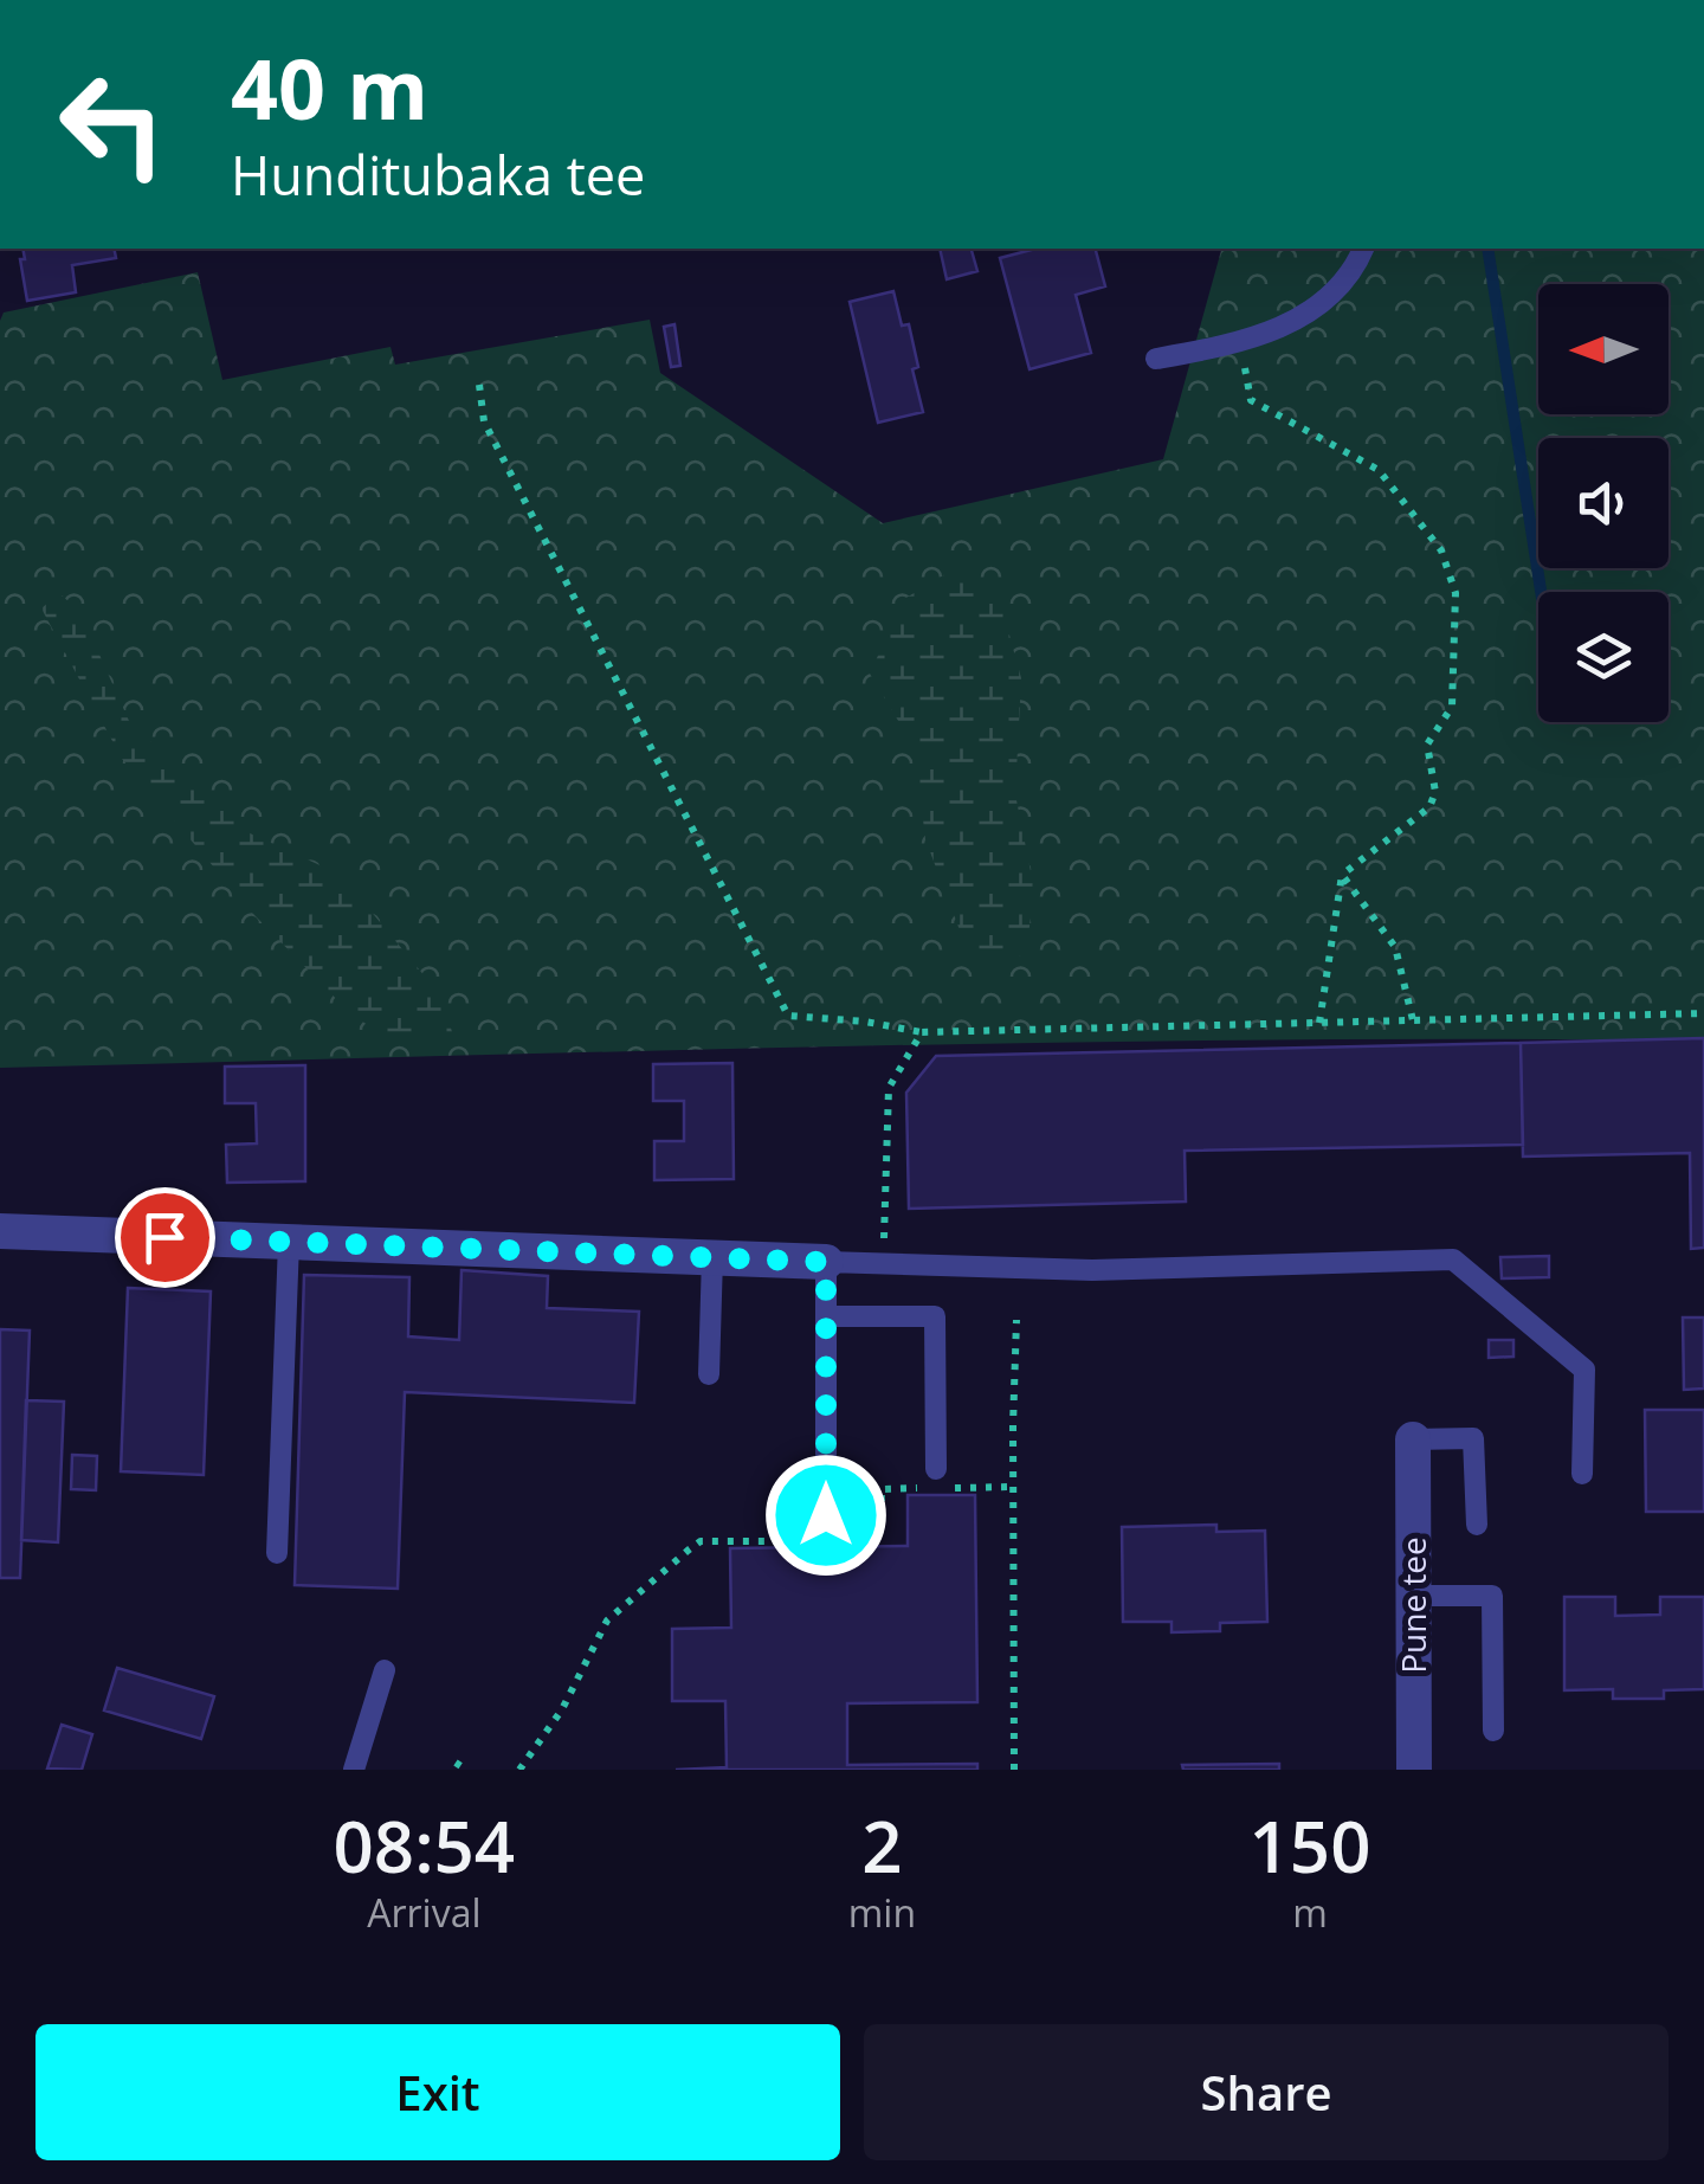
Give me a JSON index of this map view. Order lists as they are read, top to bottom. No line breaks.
{"streets":{"street":["Pune tee"]},"north":"left","page":{"turn":["40 m","Hunditubaka tee"],"eta":["08:54","Arrival","2","min","150","m"],"buttons":["Exit","Share"]}}
